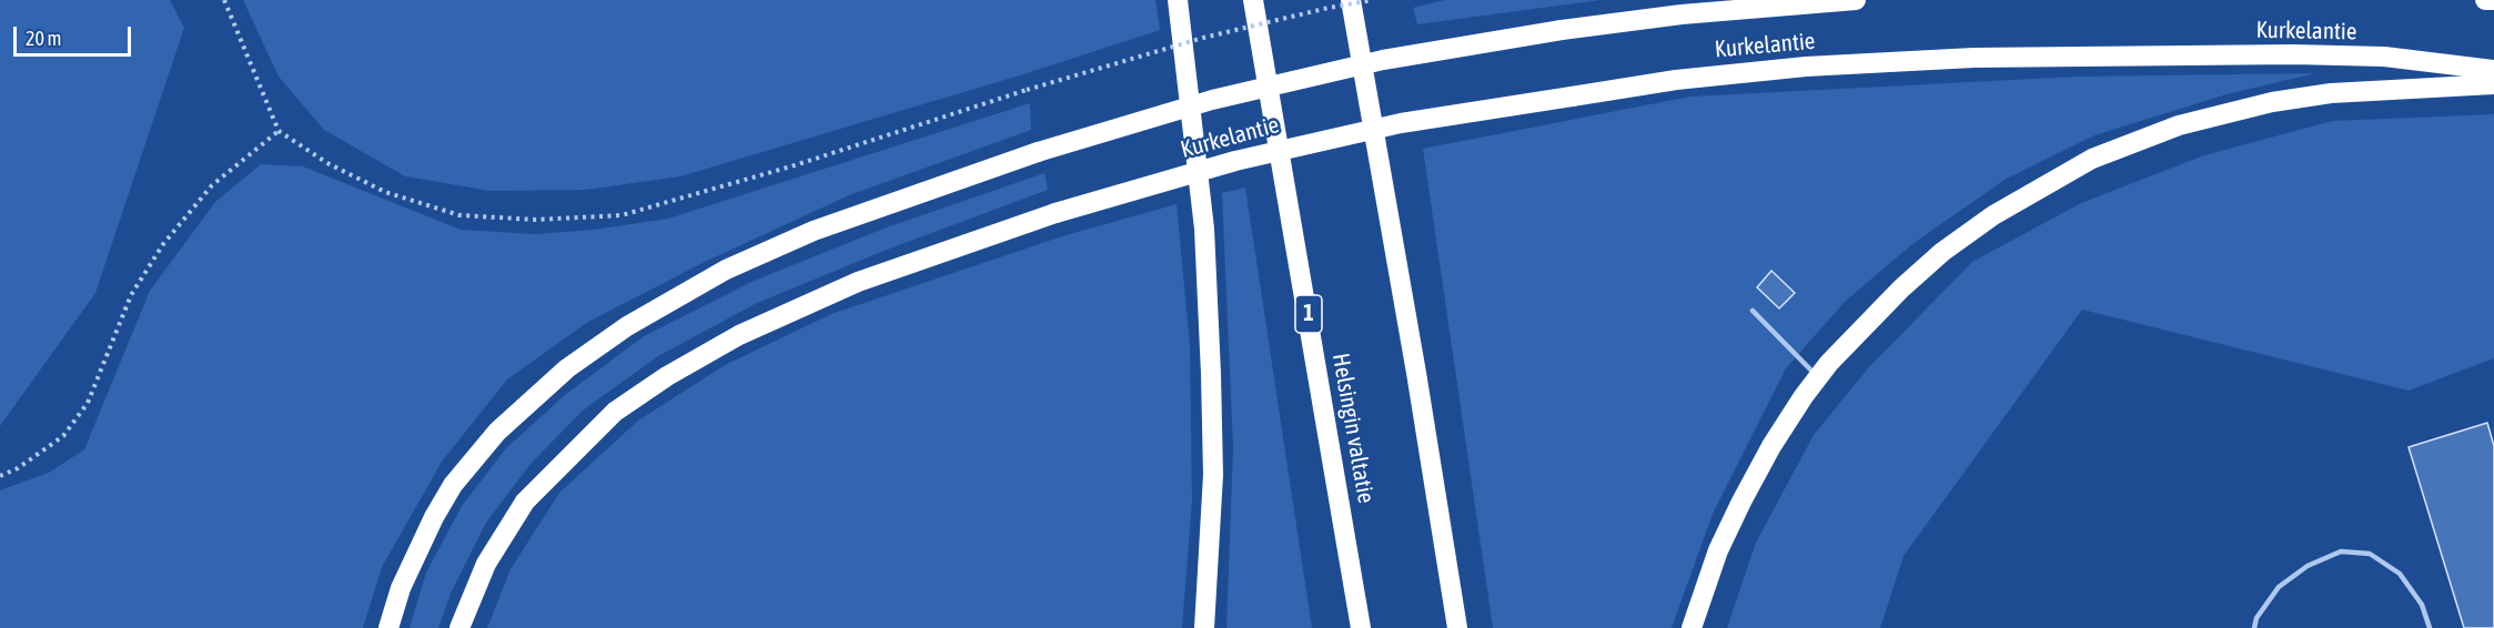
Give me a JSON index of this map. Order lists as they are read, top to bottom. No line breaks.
{"streets":{"highway":["Kurkelantie","1","Helsingin valtatie"]},"scale_bar":"20 m"}
